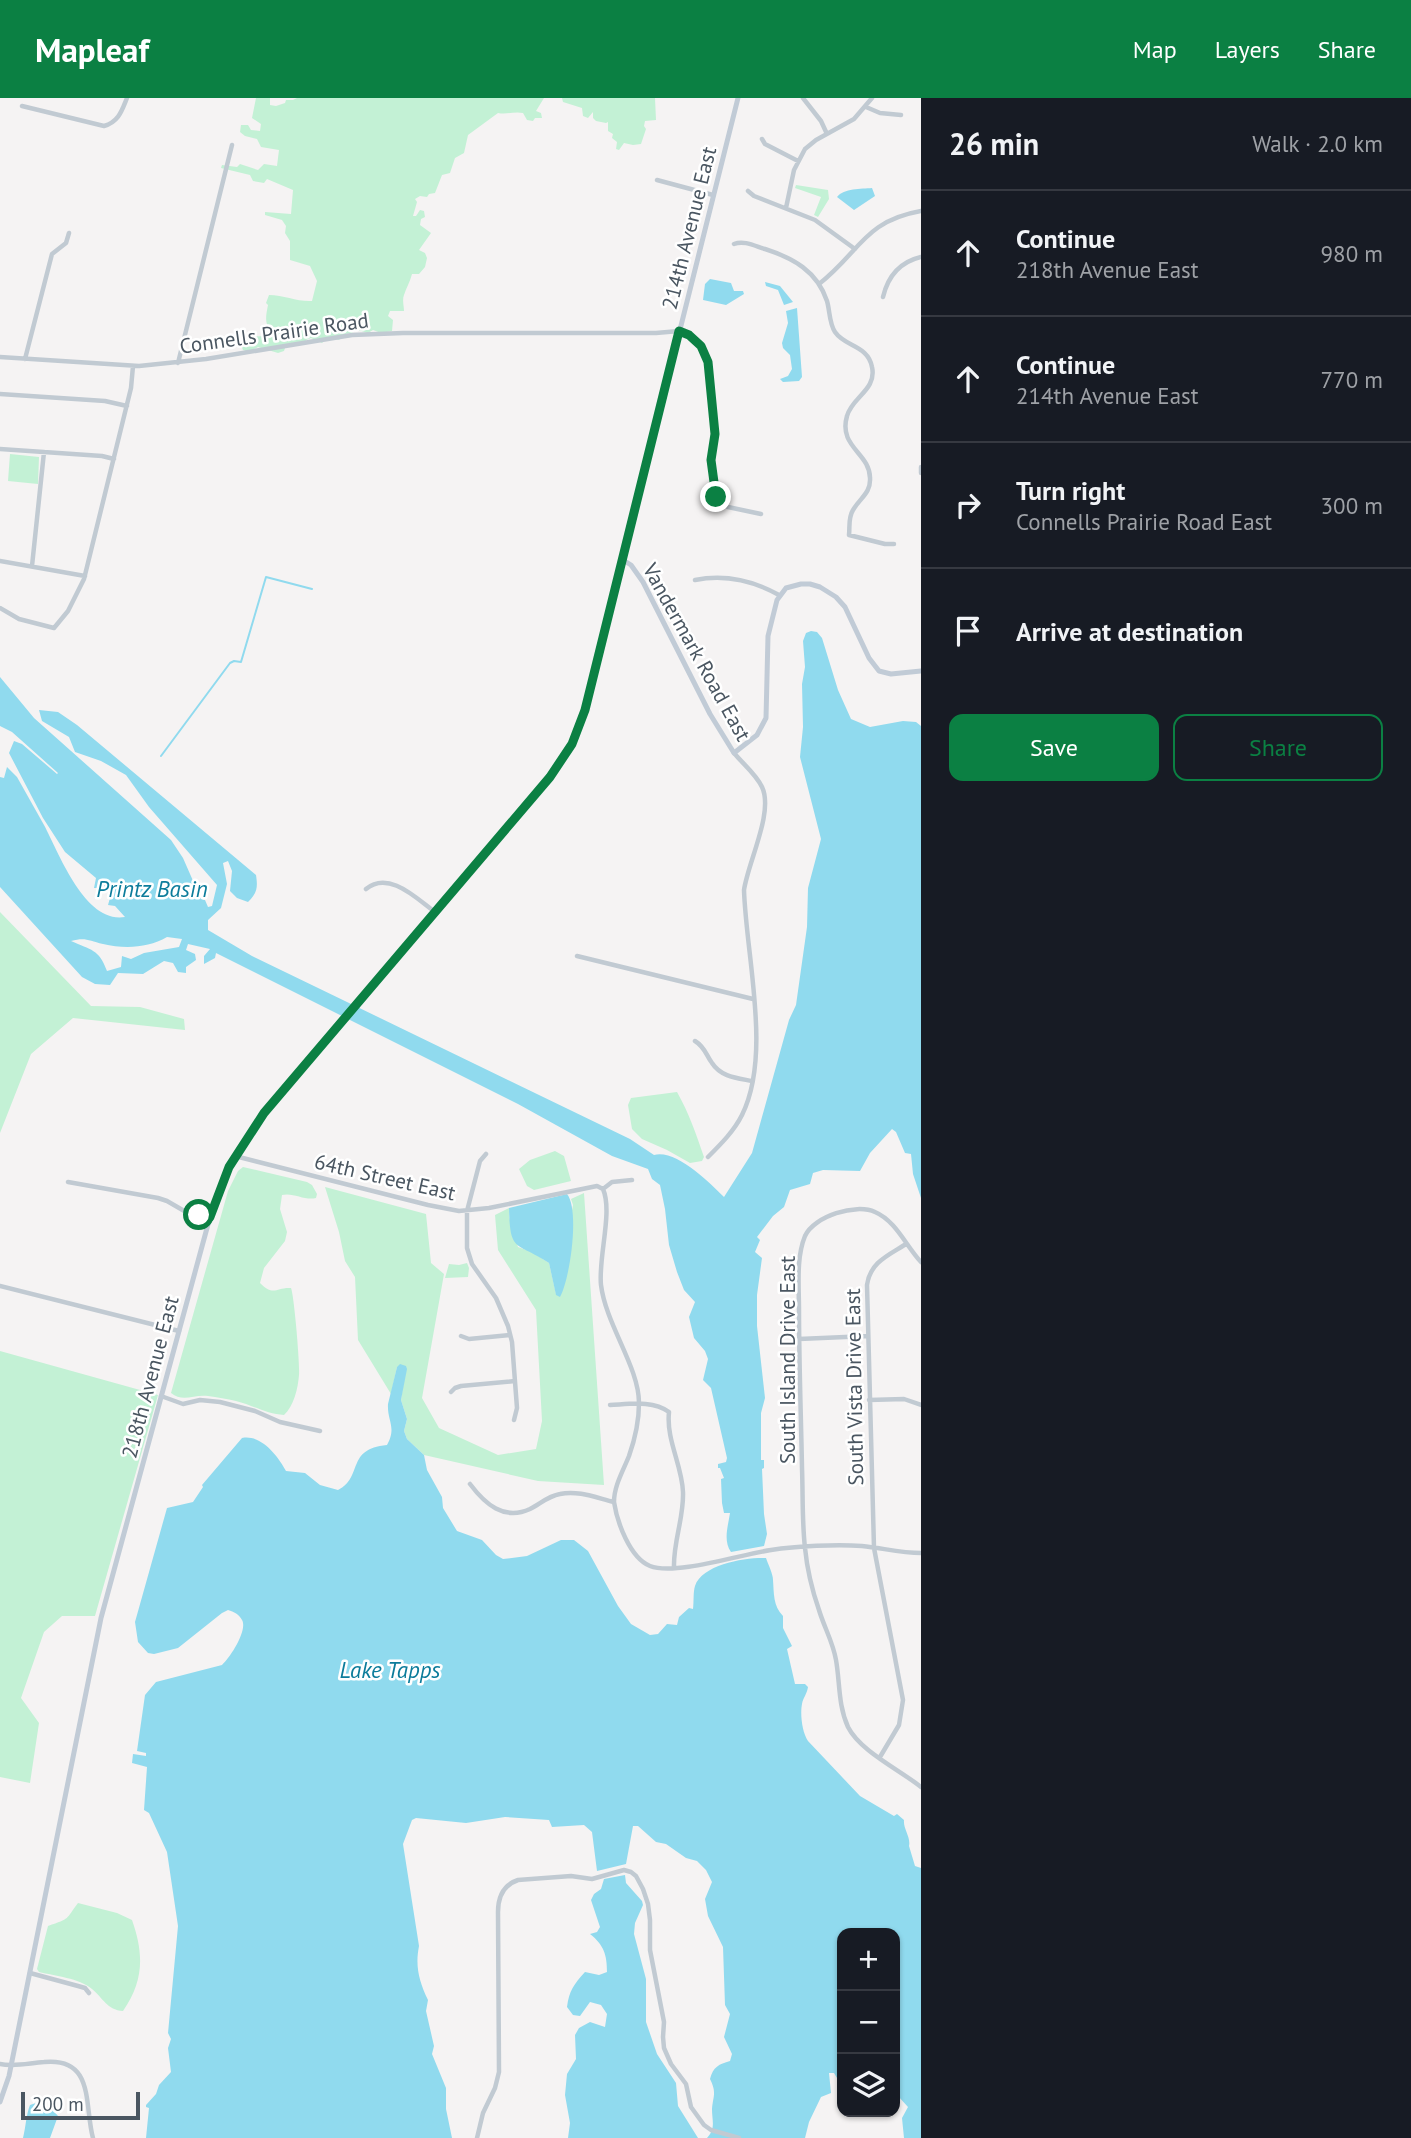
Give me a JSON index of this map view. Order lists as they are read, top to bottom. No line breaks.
{"streets":{"street":["214th Avenue East","Connells Prairie Road","Vandermark Road East","64th Street East","South Island Drive East","218th Avenue East","South Vista Drive East"]},"crossings":[["214th Avenue East","Connells Prairie Road"],["214th Avenue East","Vandermark Road East"],["214th Avenue East","218th Avenue East"],["64th Street East","218th Avenue East"],["South Island Drive East","South Vista Drive East"]],"water":["Printz Basin","Lake Tapps"],"scale_bar":"200 m","page":{"header":"Mapleaf","nav":["Map","Layers","Share"],"heading":["26 min","Walk · 2.0 km"],"list":[["Continue","218th Avenue East","980 m"],["Continue","214th Avenue East","770 m"],["Turn right","Connells Prairie Road East","300 m"],"Arrive at destination"],"buttons":["Save","Share"],"map_buttons":["+","−"],"scale":"200 m"}}
